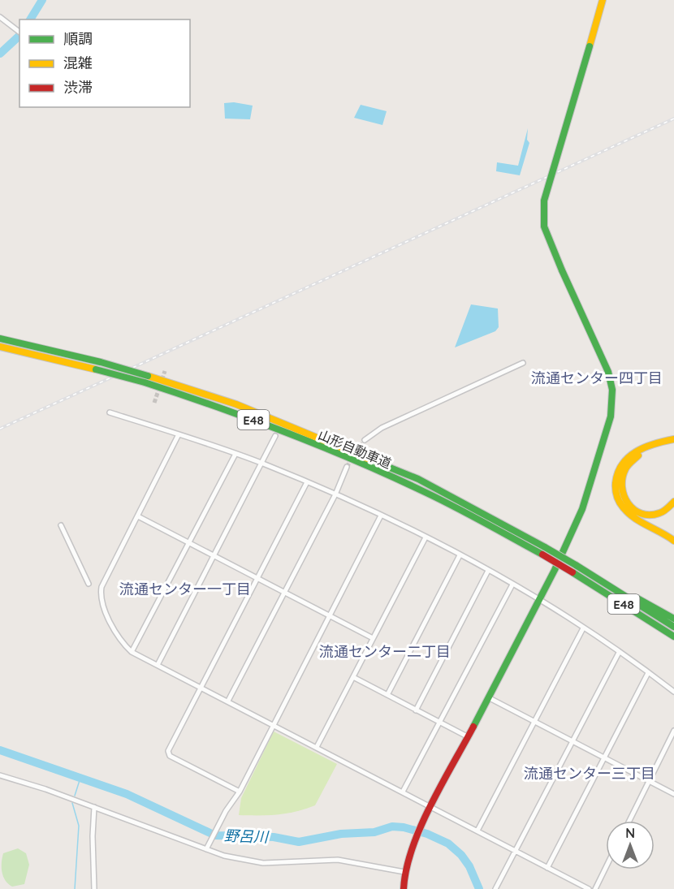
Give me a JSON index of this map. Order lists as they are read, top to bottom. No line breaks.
{"streets":{"main road":["E48","山形自動車道"]},"districts":["流通センター四丁目","流通センター一丁目","流通センター二丁目","流通センター三丁目"],"water":["野呂川"],"legend":["順調","混雑","渋滞"],"north":"top"}
